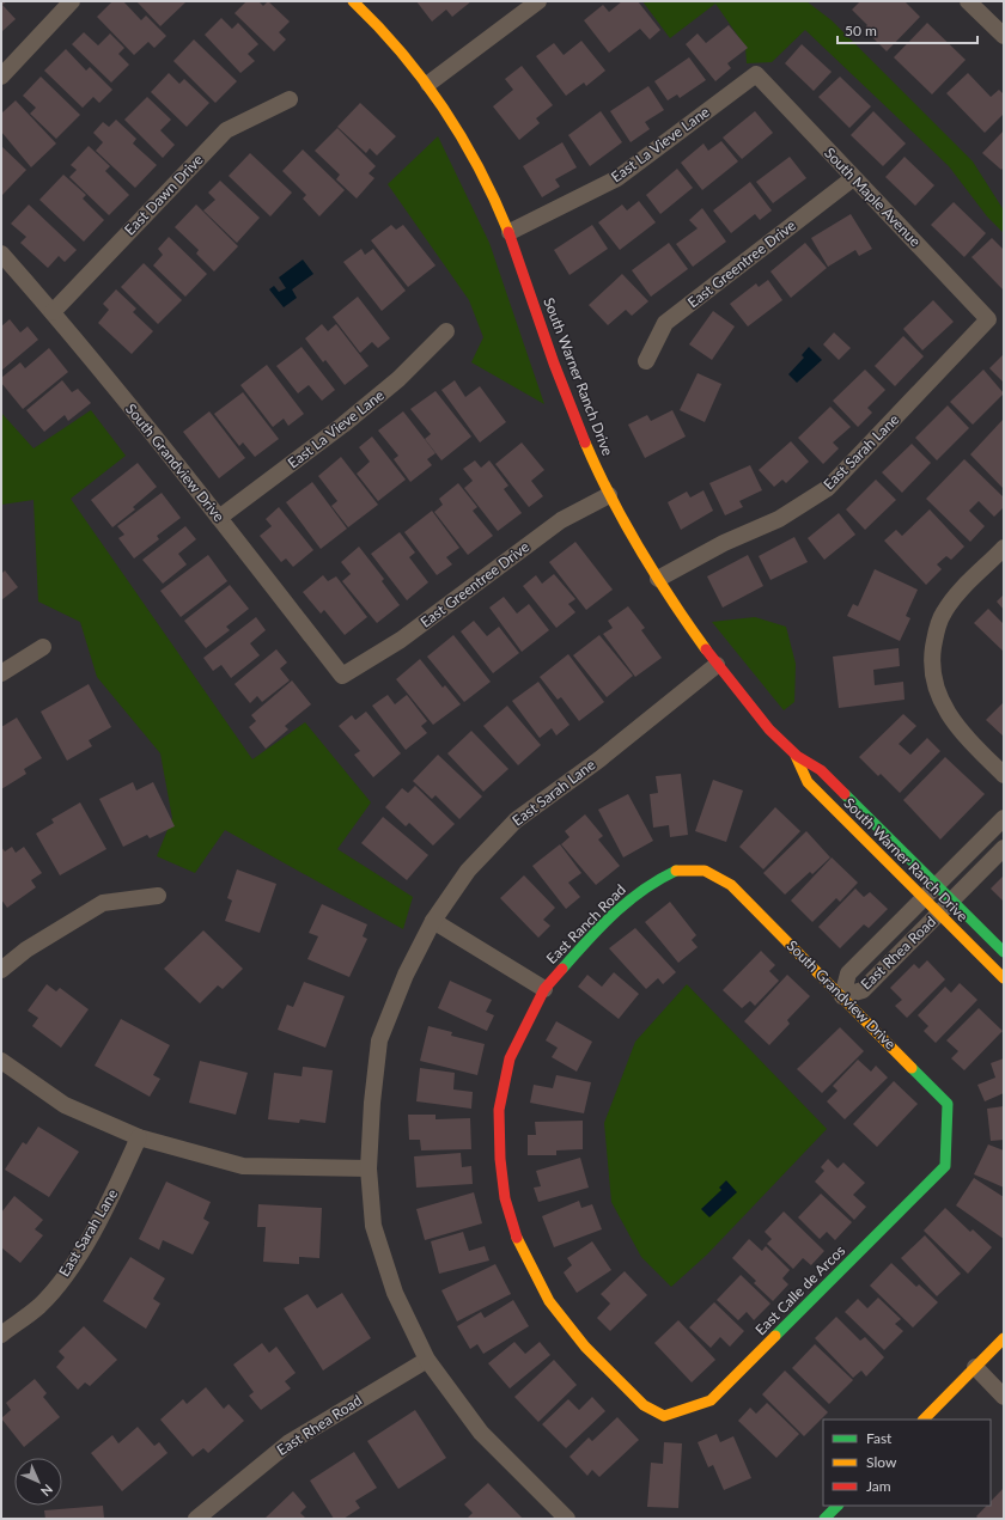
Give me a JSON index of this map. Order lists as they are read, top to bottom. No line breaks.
{"streets":{"street":["East La Vieve Lane","East Dawn Drive","South Maple Avenue","East Greentree Drive","South Warner Ranch Drive","East Sarah Lane","South Grandview Drive","East Ranch Road","East Rhea Road","East Calle de Arcos"]},"crossings":[["East La Vieve Lane","South Maple Avenue"],["East La Vieve Lane","South Warner Ranch Drive"],["East La Vieve Lane","South Grandview Drive"],["East Dawn Drive","South Grandview Drive"],["South Maple Avenue","East Greentree Drive"],["South Maple Avenue","East Sarah Lane"],["East Greentree Drive","South Warner Ranch Drive"],["East Greentree Drive","South Grandview Drive"],["South Warner Ranch Drive","East Sarah Lane"],["South Warner Ranch Drive","East Rhea Road"],["East Sarah Lane","East Rhea Road"],["South Grandview Drive","East Ranch Road"],["South Grandview Drive","East Rhea Road"],["South Grandview Drive","East Calle de Arcos"],["East Ranch Road","East Calle de Arcos"]],"legend":["Fast","Slow","Jam"],"scale_bar":"50 m","north":"bottom right"}
